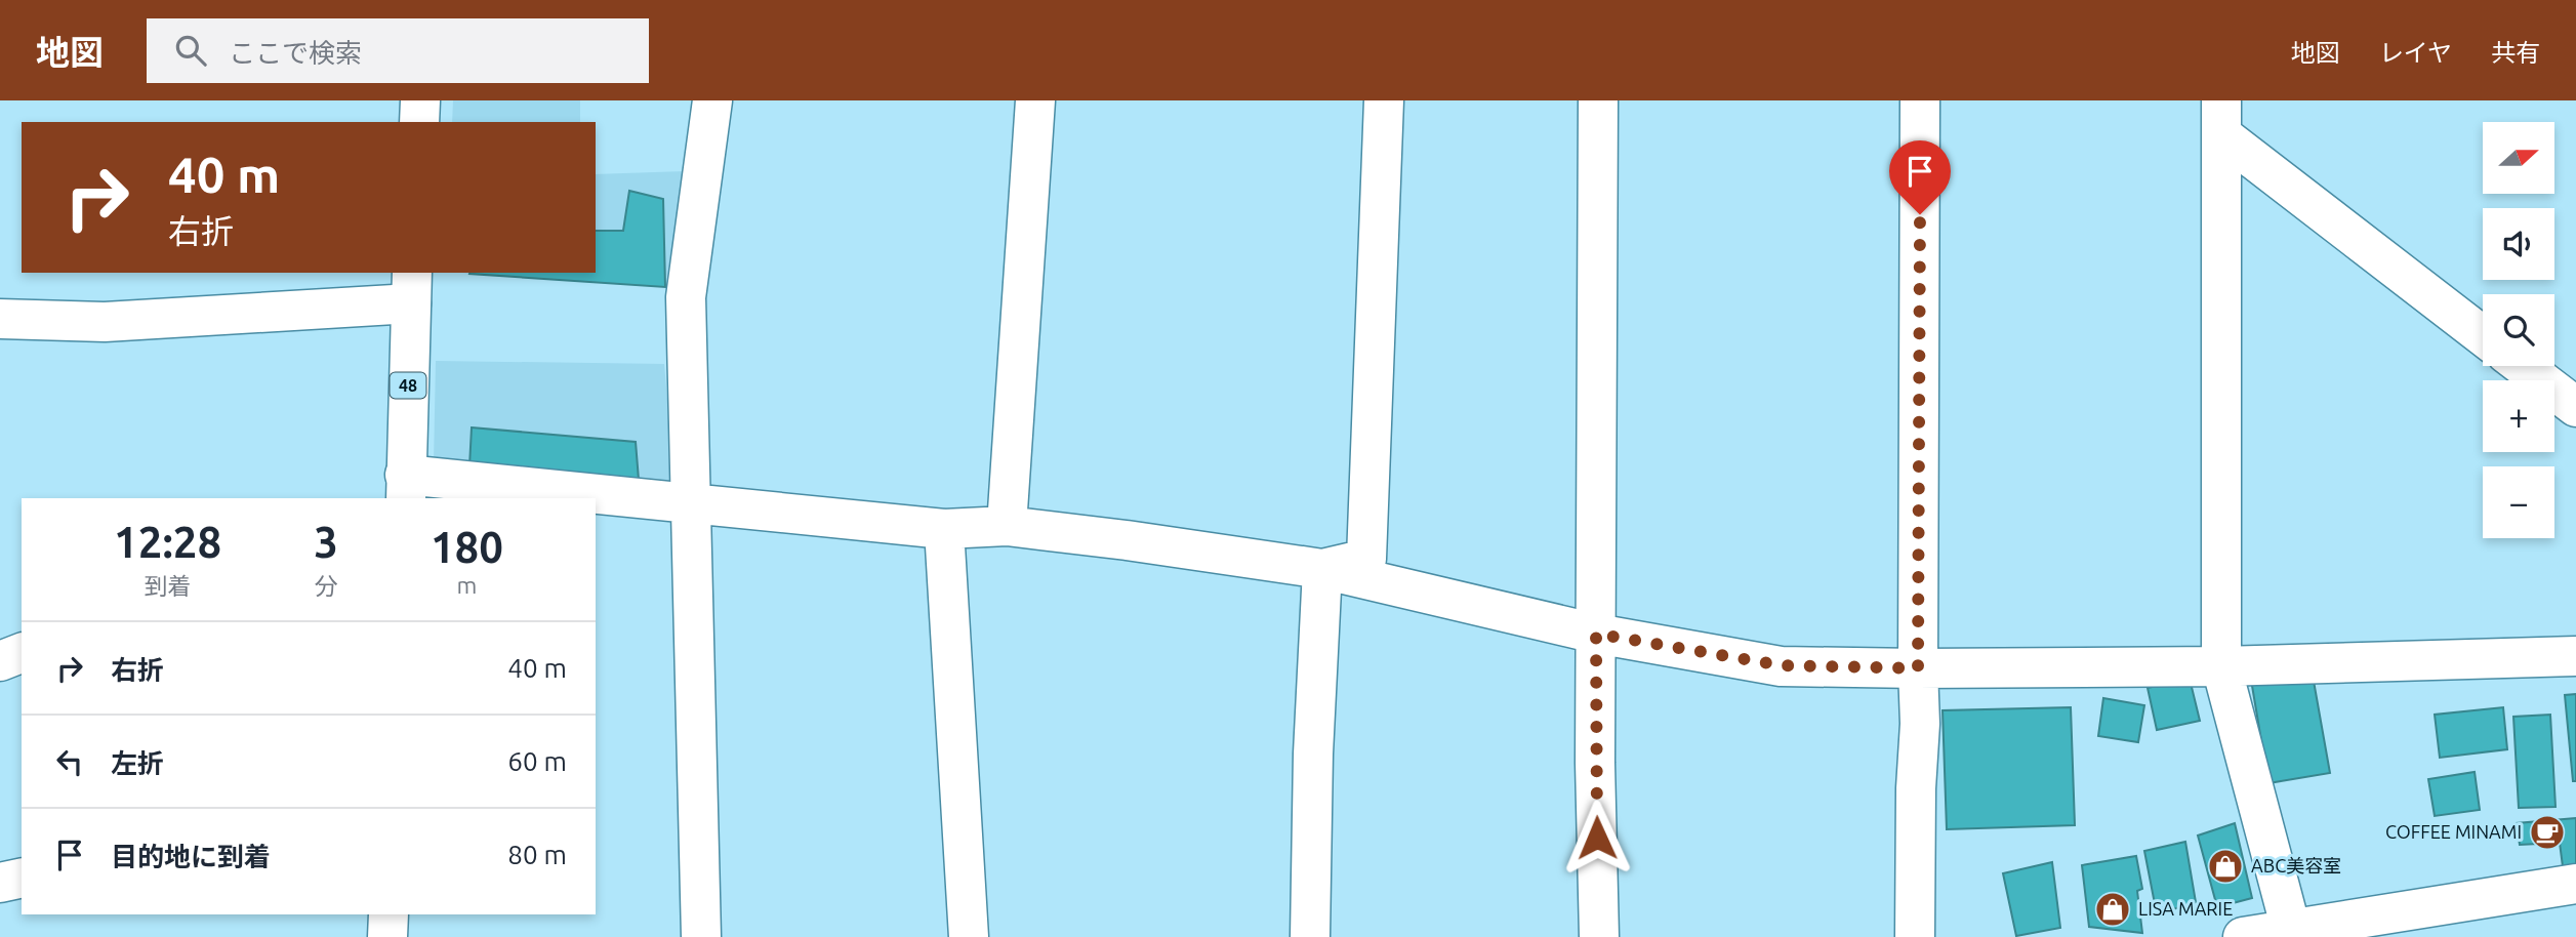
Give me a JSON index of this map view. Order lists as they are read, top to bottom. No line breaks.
{"streets":{"street":["48"]},"places":{"cafe":["COFFEE MINAMI"],"shop":["ABC美容室","LISA MARIE"]},"north":"right","page":{"header":"地図","search":"ここで検索","nav":["地図","レイヤ","共有"],"map_buttons":["+","−"],"turn":["40 m","右折"],"eta":["12:28","到着","3","分","180","m"],"list":[{"name":"右折","value":"40 m"},{"name":"左折","value":"60 m"},{"name":"目的地に到着","value":"80 m"}]}}
